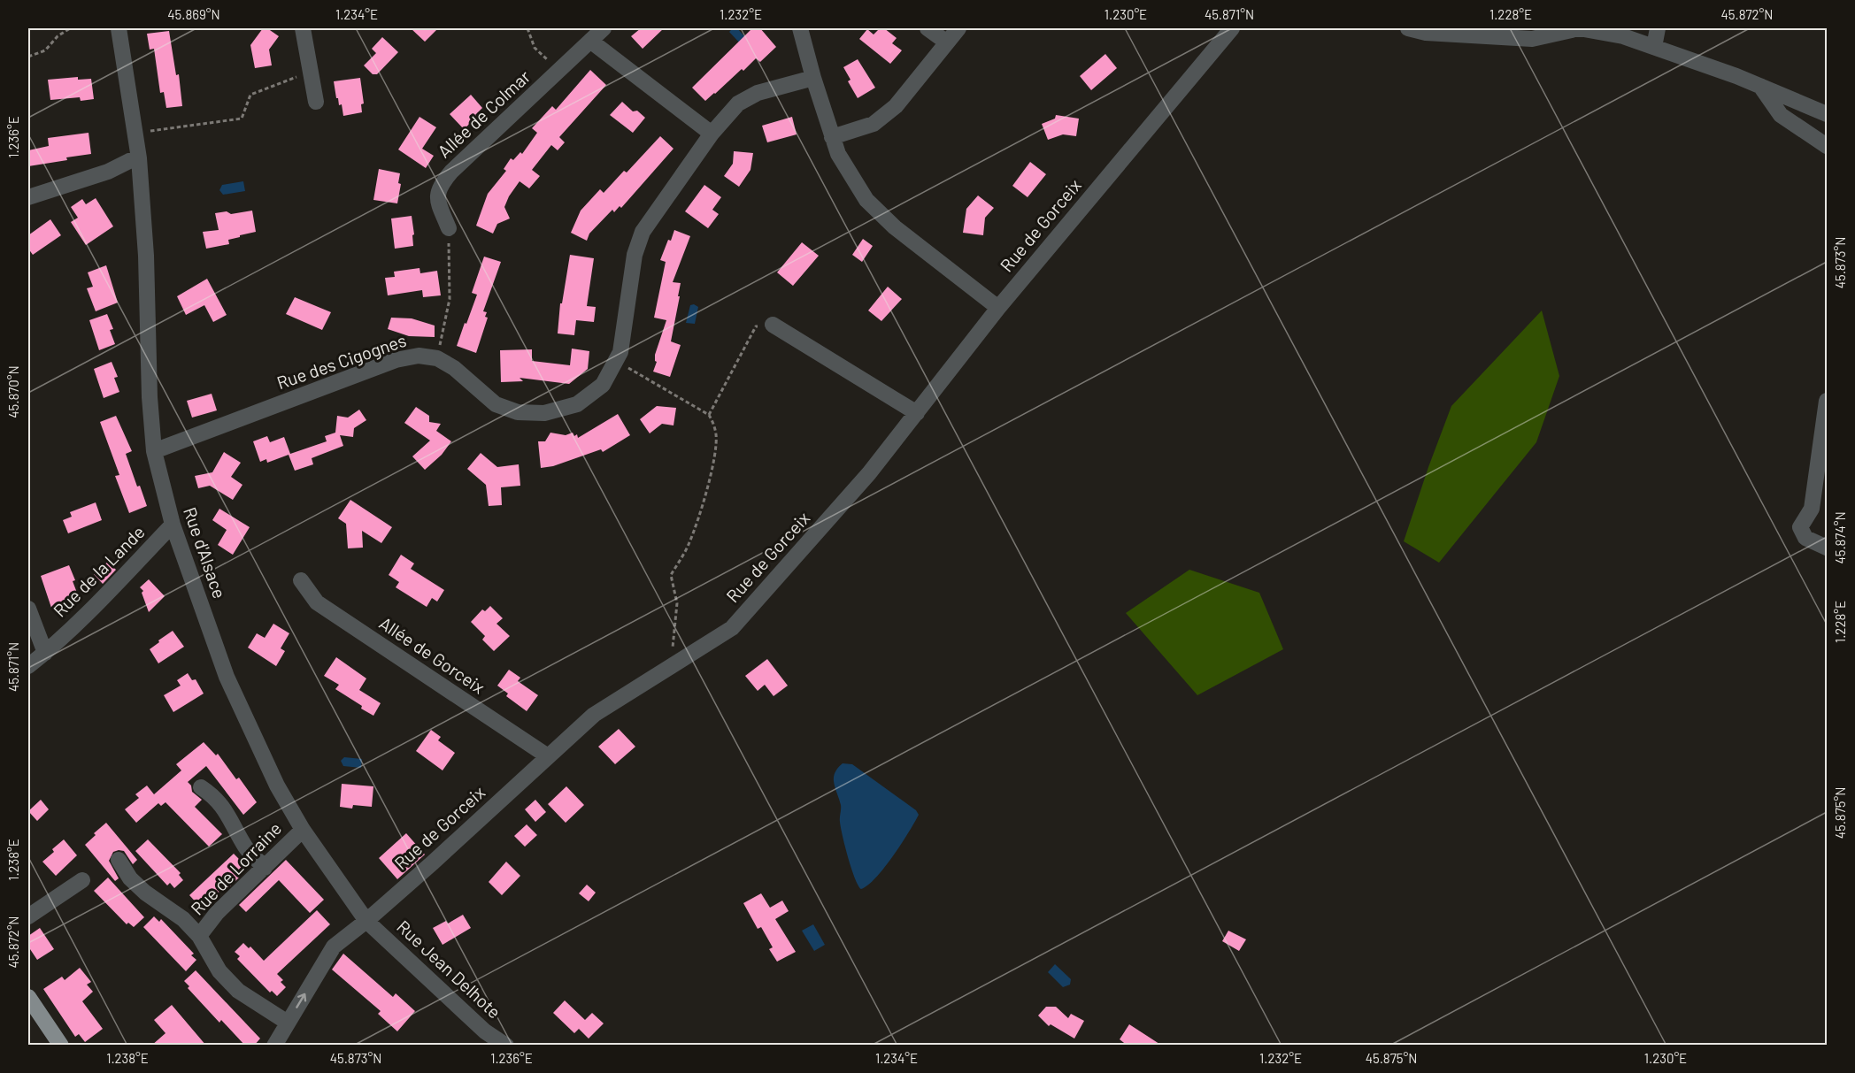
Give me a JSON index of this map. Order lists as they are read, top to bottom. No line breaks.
{"streets":{"street":["Allée de Colmar","Rue de Gorceix","Rue des Cigognes","Rue d'Alsace","Rue de la Lande","Allée de Gorceix","Rue de Lorraine","Rue Jean Delhote"]},"crossings":[["Rue de Gorceix","Rue d'Alsace"],["Rue de Gorceix","Allée de Gorceix"],["Rue de Gorceix","Rue Jean Delhote"],["Rue des Cigognes","Rue d'Alsace"],["Rue d'Alsace","Rue de la Lande"],["Rue d'Alsace","Rue de Lorraine"],["Rue d'Alsace","Rue Jean Delhote"]],"coordinates":["45.869°N","1.234°E","1.232°E","1.230°E","45.871°N","1.228°E","45.872°N","1.236°E","45.873°N","45.870°N","45.874°N","45.875°N","1.238°E"]}
